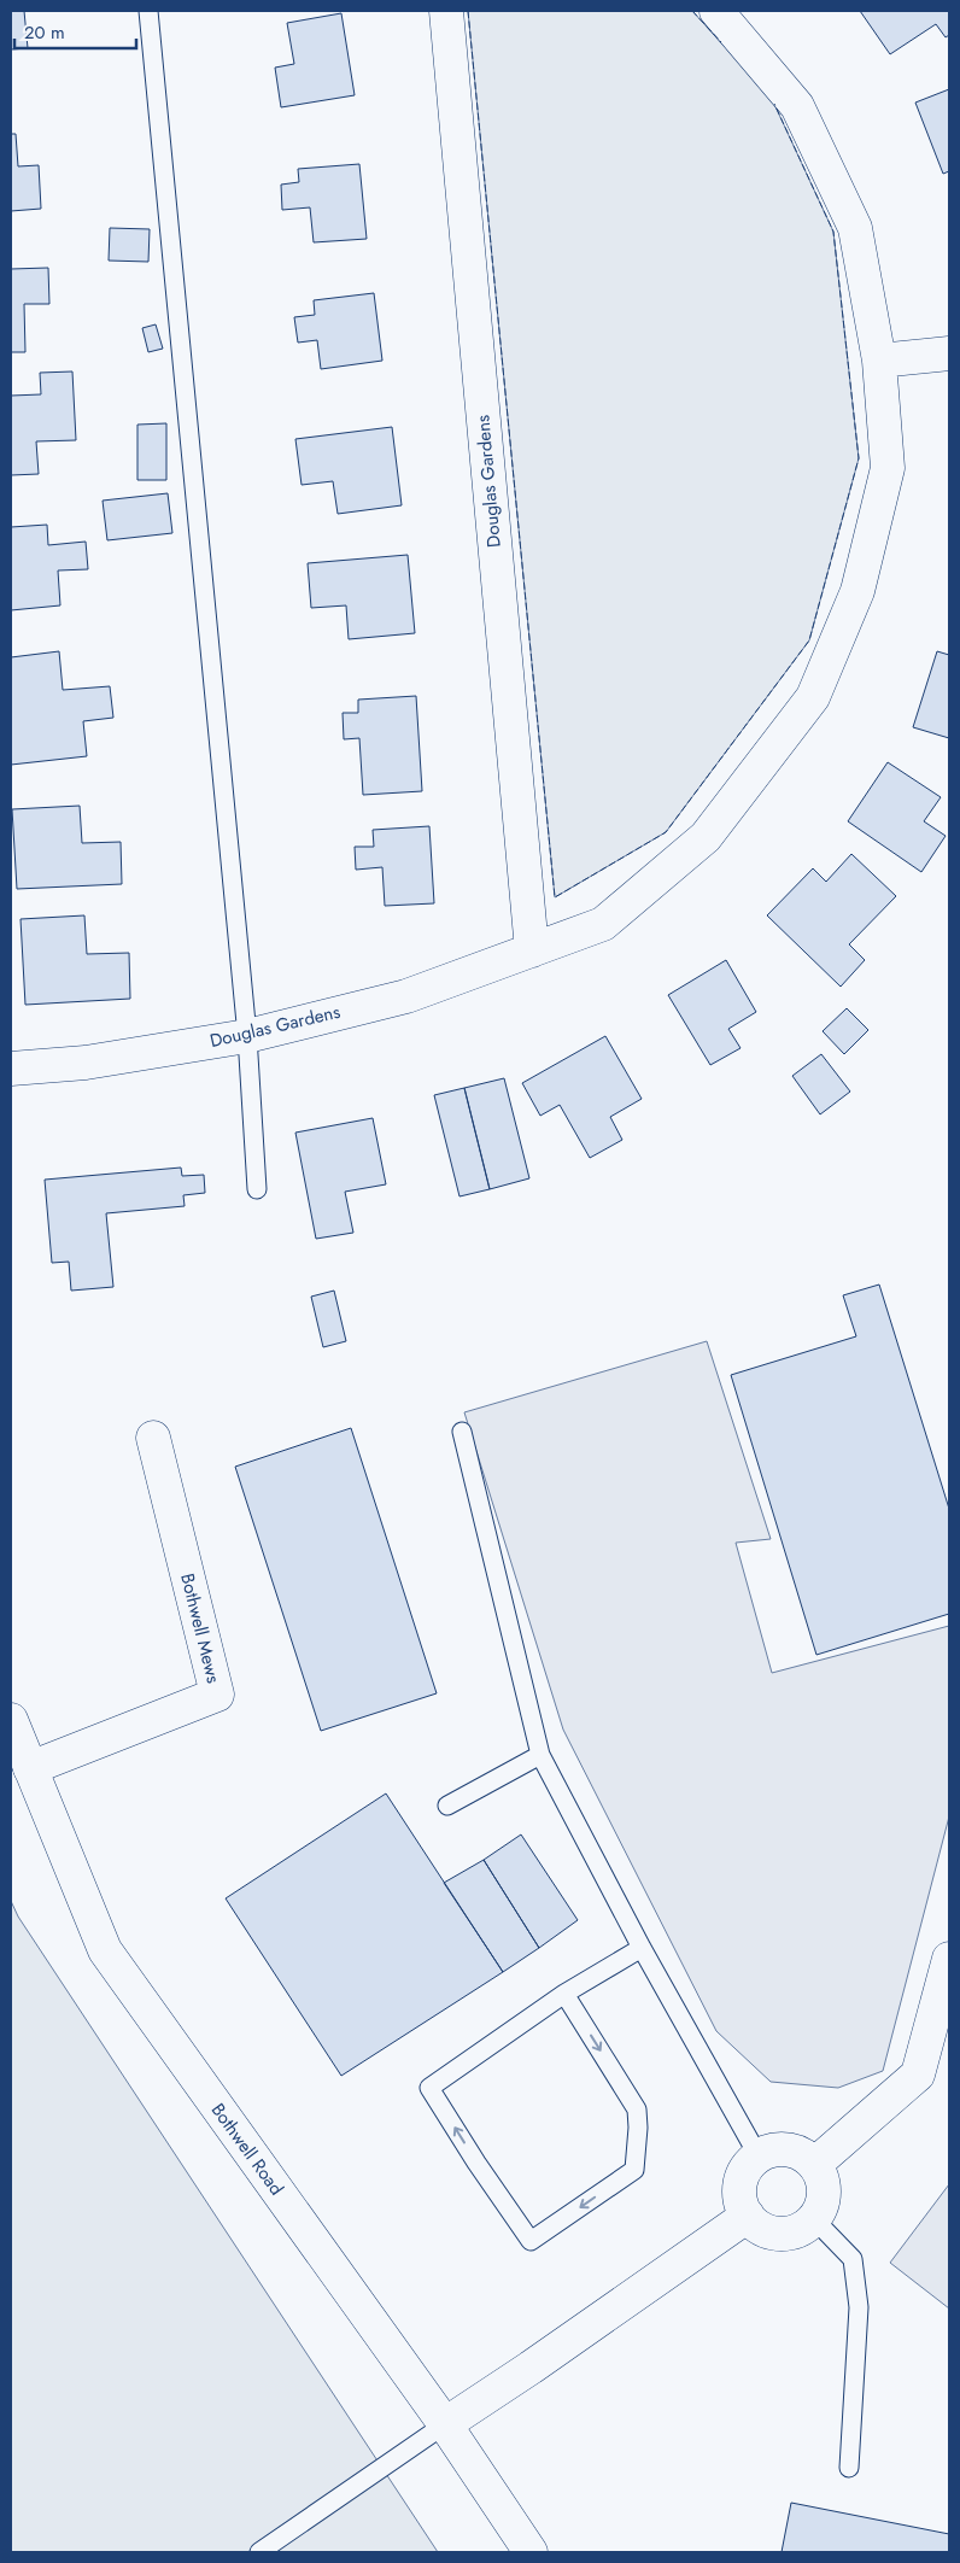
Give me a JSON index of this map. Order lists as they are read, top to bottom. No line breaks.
{"streets":{"street":["Douglas Gardens","Bothwell Mews","Bothwell Road"]},"crossings":[["Bothwell Mews","Bothwell Road"]],"scale_bar":"20 m"}
